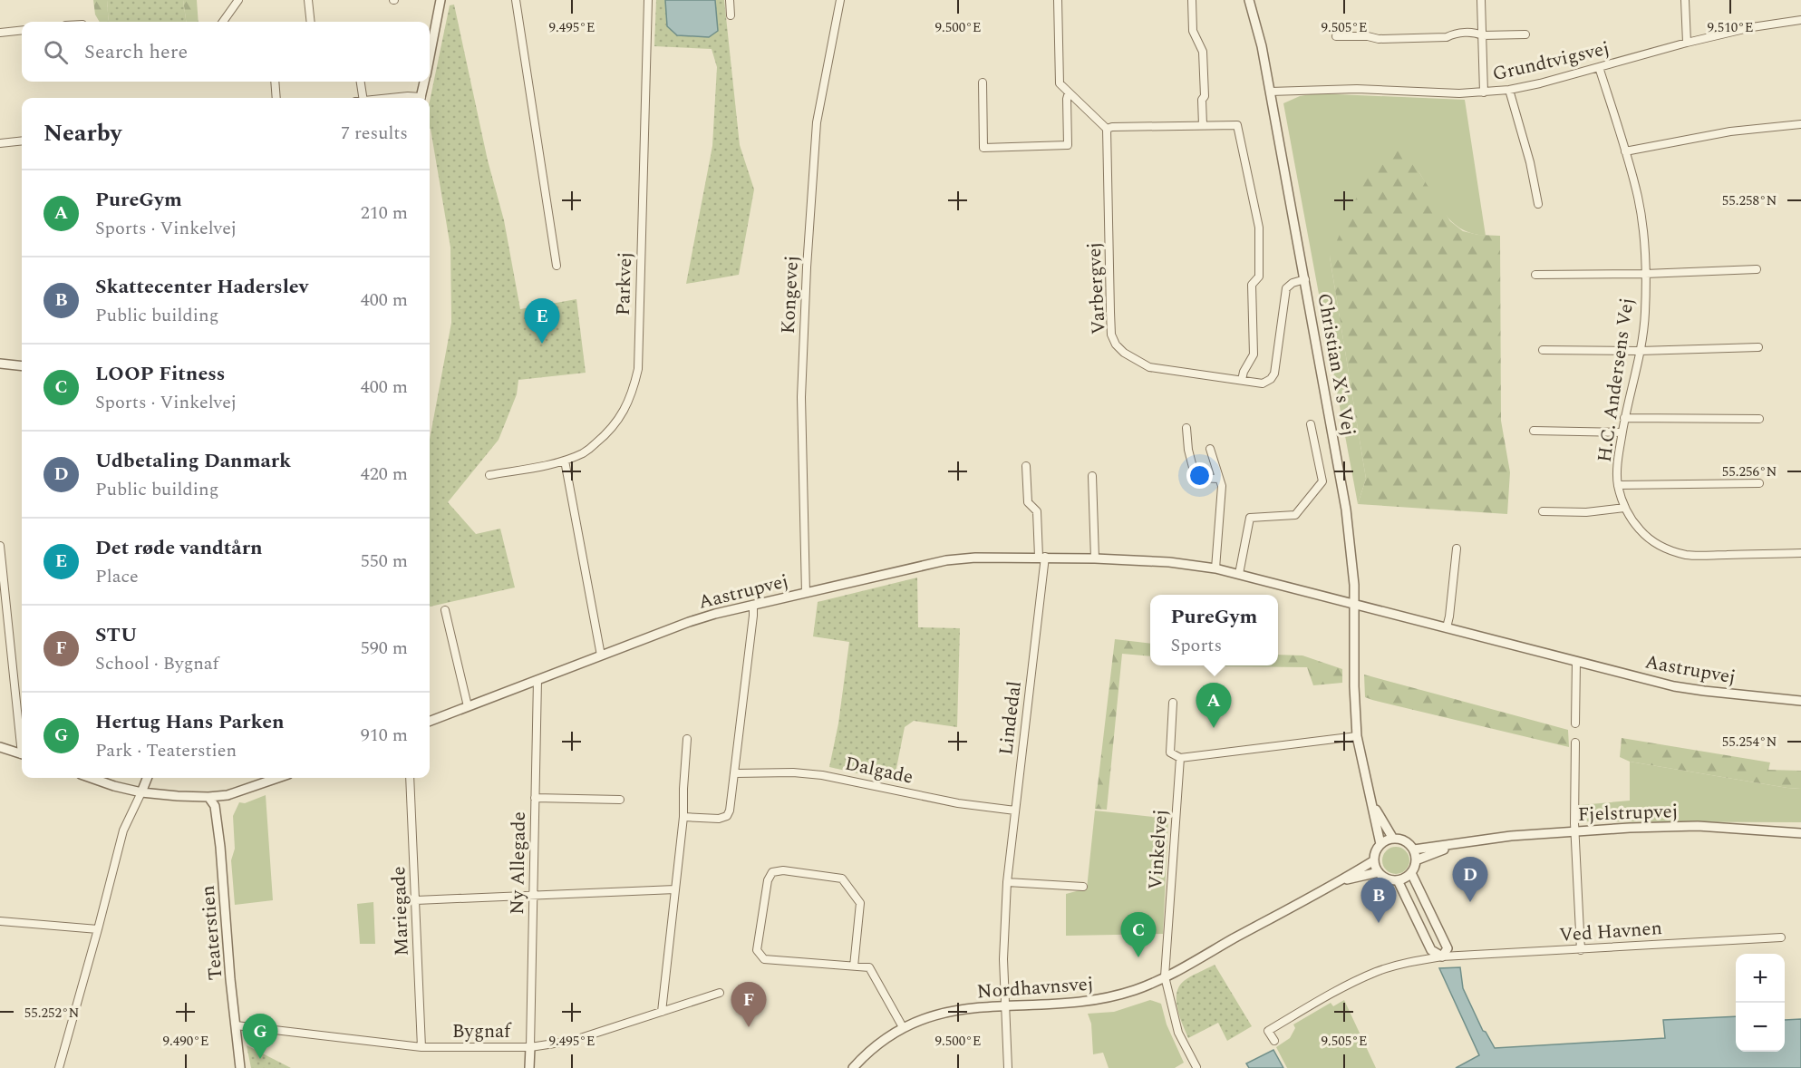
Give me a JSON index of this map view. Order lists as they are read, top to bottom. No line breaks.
{"streets":{"street":["Grundtvigsvej","Parkvej","Varbergvej","Kongevej","Christian X's Vej","H.C. Andersens Vej","Aastrupvej","Lindedal","Dalgade","Fjelstrupvej","Vinkelvej","Ny Allegade","Mariegade","Ved Havnen","Teaterstien","Nordhavnsvej","Bygnaf"]},"crossings":[["Grundtvigsvej","Christian X's Vej"],["Grundtvigsvej","H.C. Andersens Vej"],["Varbergvej","Christian X's Vej"],["Kongevej","Aastrupvej"],["Christian X's Vej","Aastrupvej"],["Christian X's Vej","Fjelstrupvej"],["Christian X's Vej","Nordhavnsvej"],["Aastrupvej","Lindedal"],["Aastrupvej","Ny Allegade"],["Lindedal","Dalgade"],["Lindedal","Nordhavnsvej"],["Fjelstrupvej","Nordhavnsvej"],["Vinkelvej","Nordhavnsvej"],["Ny Allegade","Bygnaf"],["Mariegade","Bygnaf"],["Teaterstien","Bygnaf"]],"page":{"search":"Search here","heading":["Nearby","7 results"],"list":[{"mark":"A","name":"PureGym","note":"Sports · Vinkelvej","value":"210 m"},{"mark":"B","name":"Skattecenter Haderslev","note":"Public building","value":"400 m"},{"mark":"C","name":"LOOP Fitness","note":"Sports · Vinkelvej","value":"400 m"},{"mark":"D","name":"Udbetaling Danmark","note":"Public building","value":"420 m"},{"mark":"E","name":"Det røde vandtårn","note":"Place","value":"550 m"},{"mark":"F","name":"STU","note":"School · Bygnaf","value":"590 m"},{"mark":"G","name":"Hertug Hans Parken","note":"Park · Teaterstien","value":"910 m"}],"pins":["E","A","D","B","C","F","G"],"popup":["PureGym","Sports"],"map_buttons":["+","−"]},"coordinates":["9.495°E","9.500°E","9.505°E","9.510°E","55.258°N","55.256°N","55.254°N","55.252°N","9.490°E"]}
